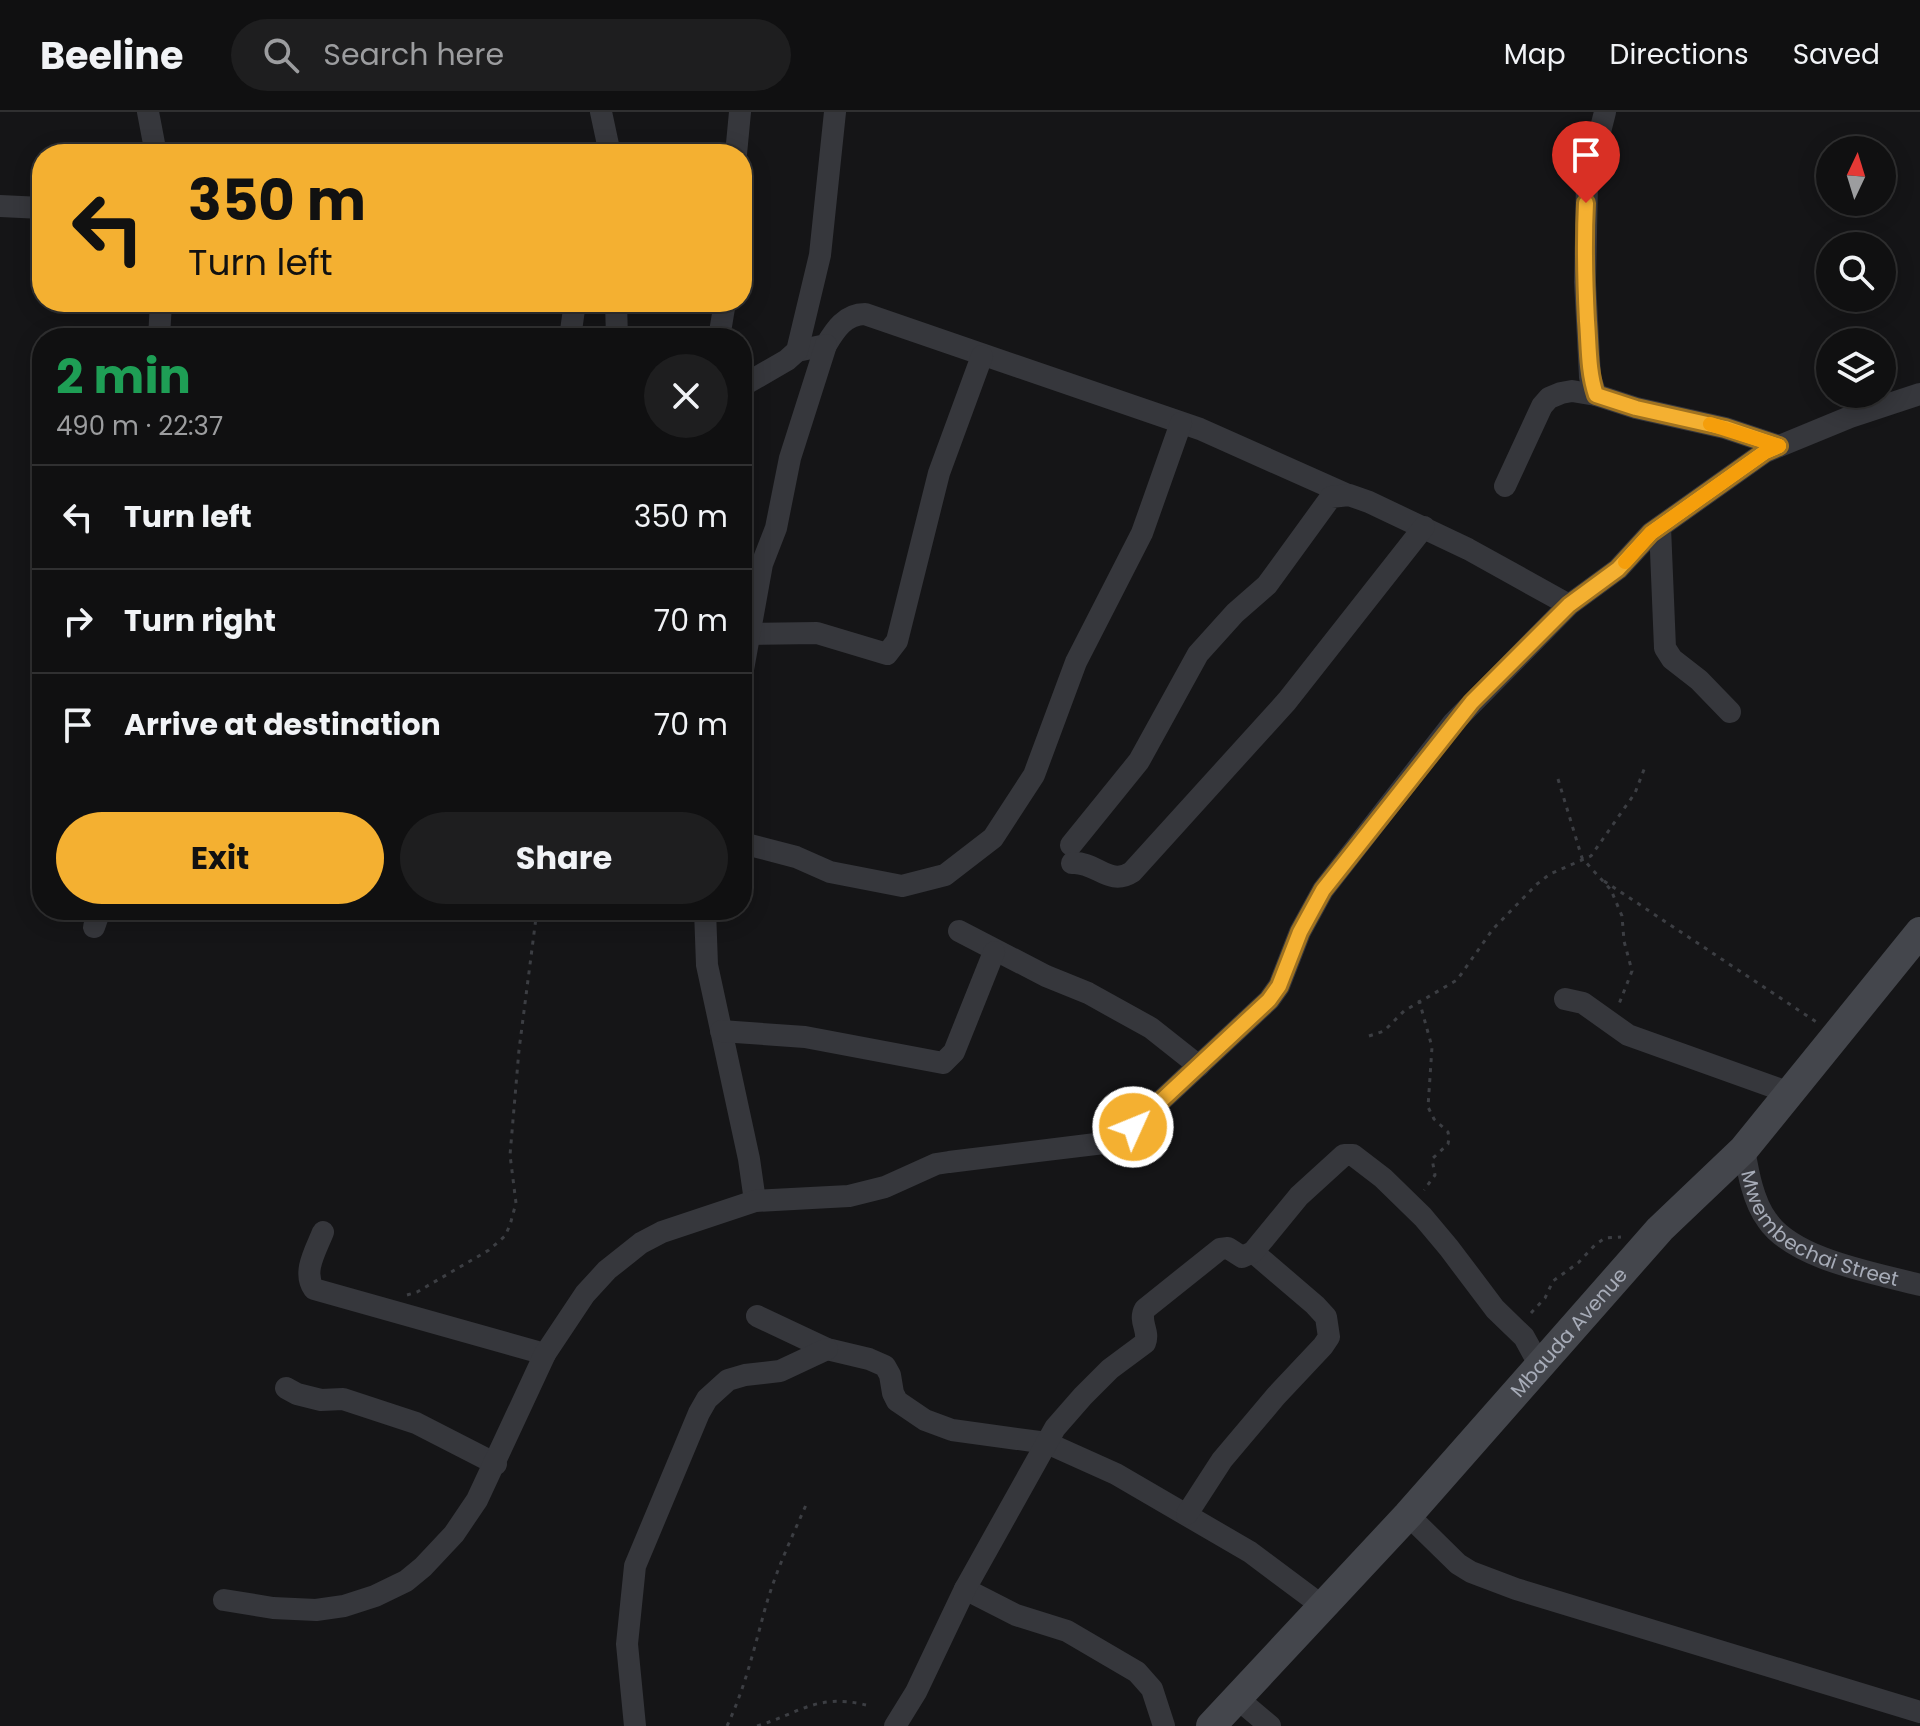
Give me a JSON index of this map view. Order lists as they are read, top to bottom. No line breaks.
{"streets":{"street":["Mwembechai Street","Mbauda Avenue"]},"crossings":[["Mwembechai Street","Mbauda Avenue"]],"north":"top","page":{"header":"Beeline","search":"Search here","nav":["Map","Directions","Saved"],"turn":["350 m","Turn left"],"heading":["2 min","490 m · 22:37"],"list":[{"name":"Turn left","value":"350 m"},{"name":"Turn right","value":"70 m"},{"name":"Arrive at destination","value":"70 m"}],"buttons":["Exit","Share"]}}
